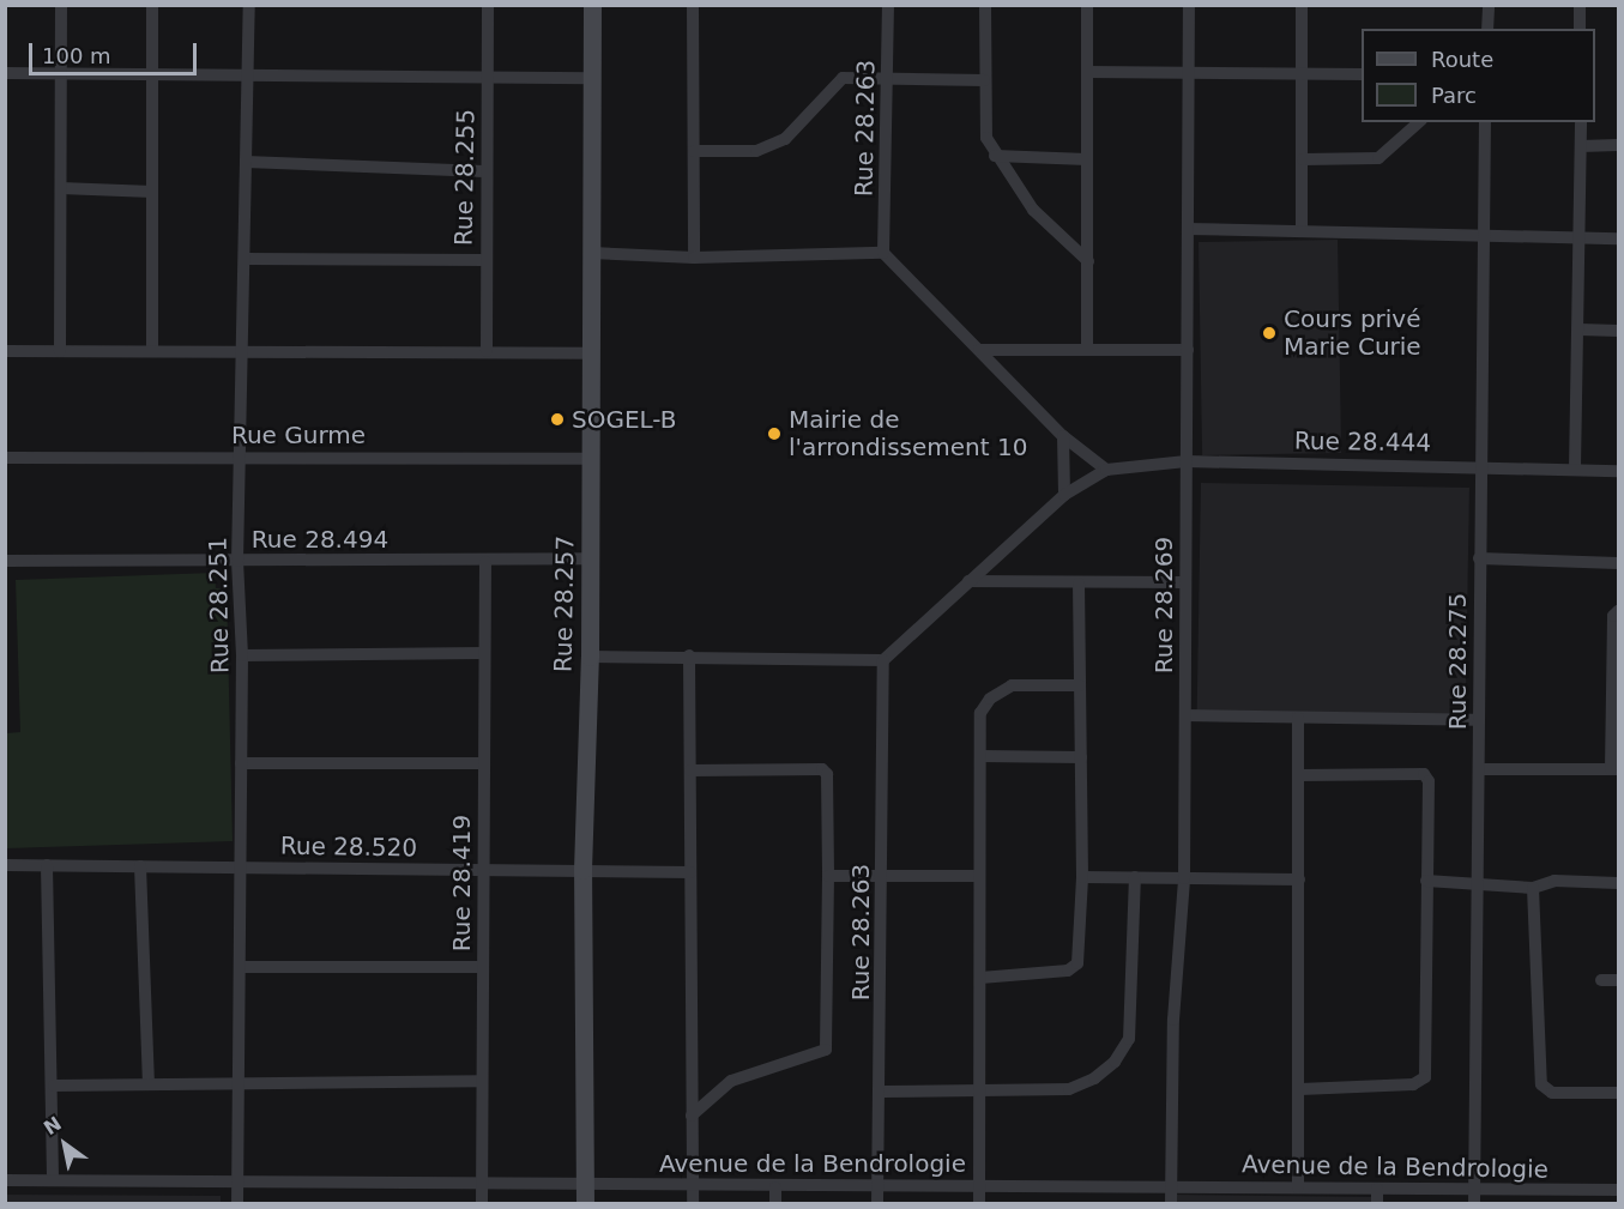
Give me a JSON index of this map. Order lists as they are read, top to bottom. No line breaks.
{"streets":{"street":["Rue 28.263","Rue 28.255","Rue Gurme","Rue 28.444","Rue 28.494","Rue 28.257","Rue 28.251","Rue 28.269","Rue 28.275","Rue 28.520","Rue 28.419","Avenue de la Bendrologie"]},"crossings":[["Rue 28.263","Avenue de la Bendrologie"],["Rue Gurme","Rue 28.257"],["Rue Gurme","Rue 28.251"],["Rue 28.444","Rue 28.269"],["Rue 28.444","Rue 28.275"],["Rue 28.494","Rue 28.257"],["Rue 28.494","Rue 28.251"],["Rue 28.494","Rue 28.419"],["Rue 28.257","Rue 28.520"],["Rue 28.257","Avenue de la Bendrologie"],["Rue 28.251","Rue 28.520"],["Rue 28.251","Avenue de la Bendrologie"],["Rue 28.269","Avenue de la Bendrologie"],["Rue 28.275","Avenue de la Bendrologie"],["Rue 28.520","Rue 28.419"],["Rue 28.419","Avenue de la Bendrologie"]],"places":["Cours privé Marie Curie","SOGEL-B","Mairie de l'arrondissement 10"],"legend":["Route","Parc"],"scale_bar":"100 m","north":"top left"}
